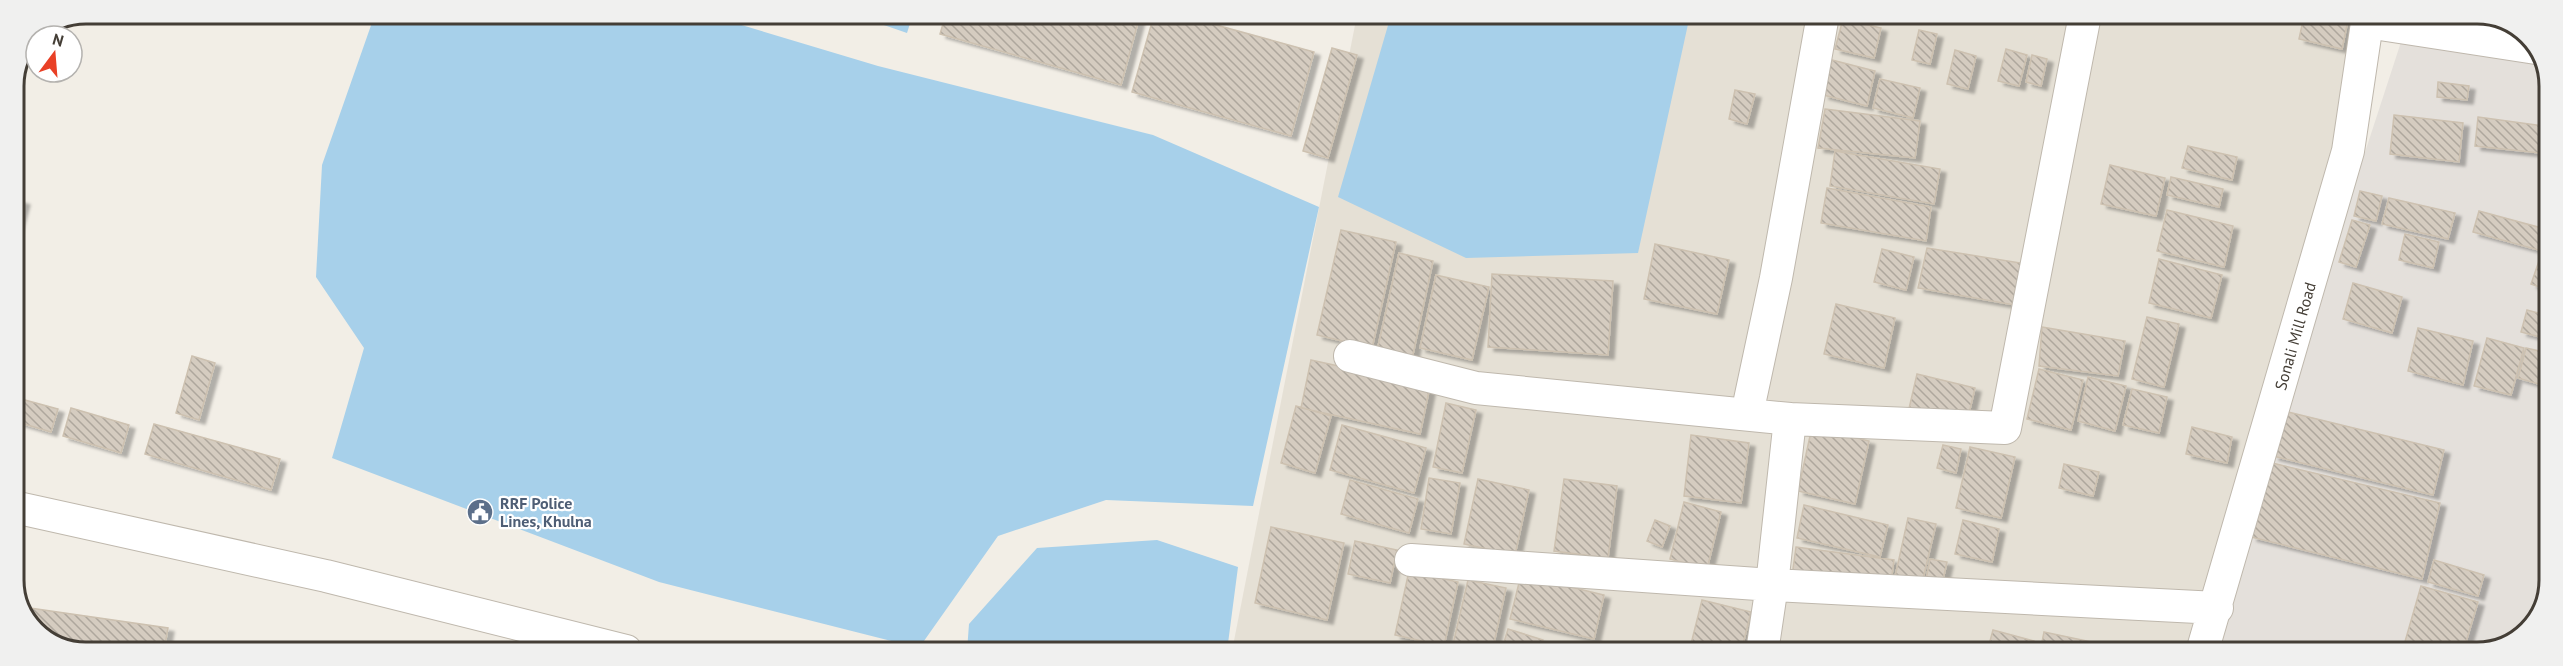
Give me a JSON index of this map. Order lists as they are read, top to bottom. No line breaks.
{"streets":{"street":["Sonali Mill Road"]},"places":{"public building":["RRF Police Lines, Khulna"]},"north":"top"}
